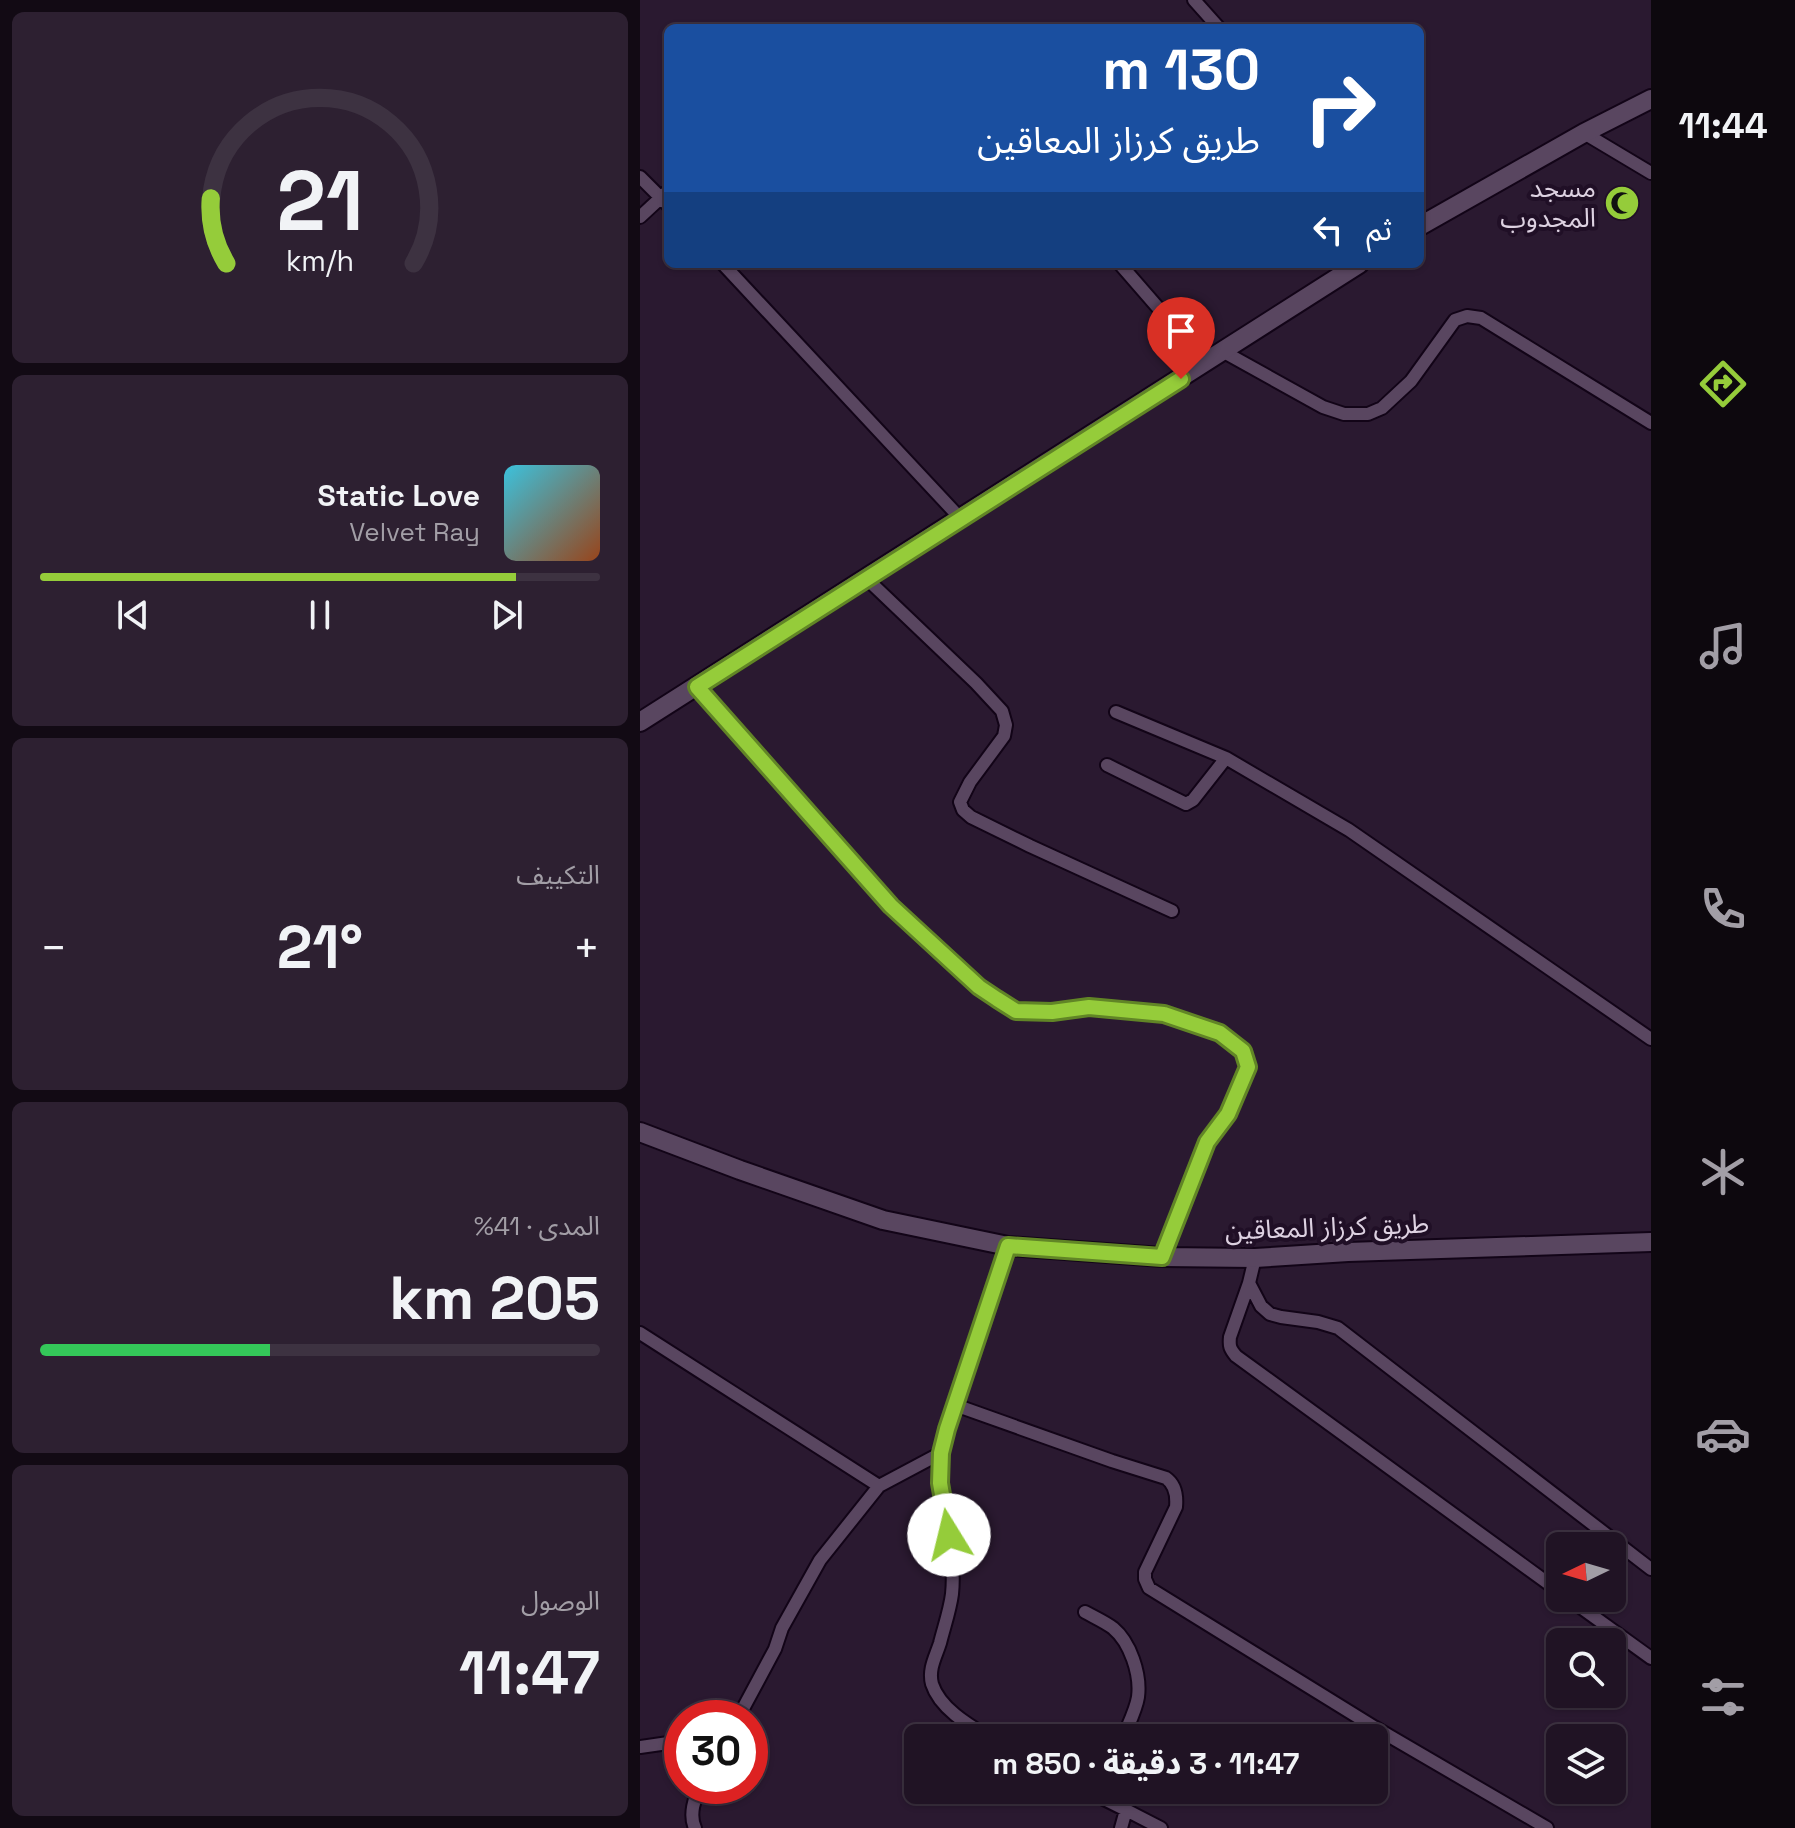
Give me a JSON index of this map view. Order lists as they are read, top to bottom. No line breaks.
{"streets":{"street":["طريق كرزاز المعاقين"]},"places":{"mosque":["مسجد المجدوب"]},"north":"left","page":{"tabs":"11:44","turn":["130 m","طريق كرزاز المعاقين"],"then":"ثم","song":["Static Love","Velvet Ray"],"tile":["التكييف",["المدى · 41%","205 km"],["الوصول","11:47"]],"heat":["−","21°","+"],"limit":"30","trip":"11:47 · 3 دقيقة · 850 m","gauge":["21","km/h"]}}
